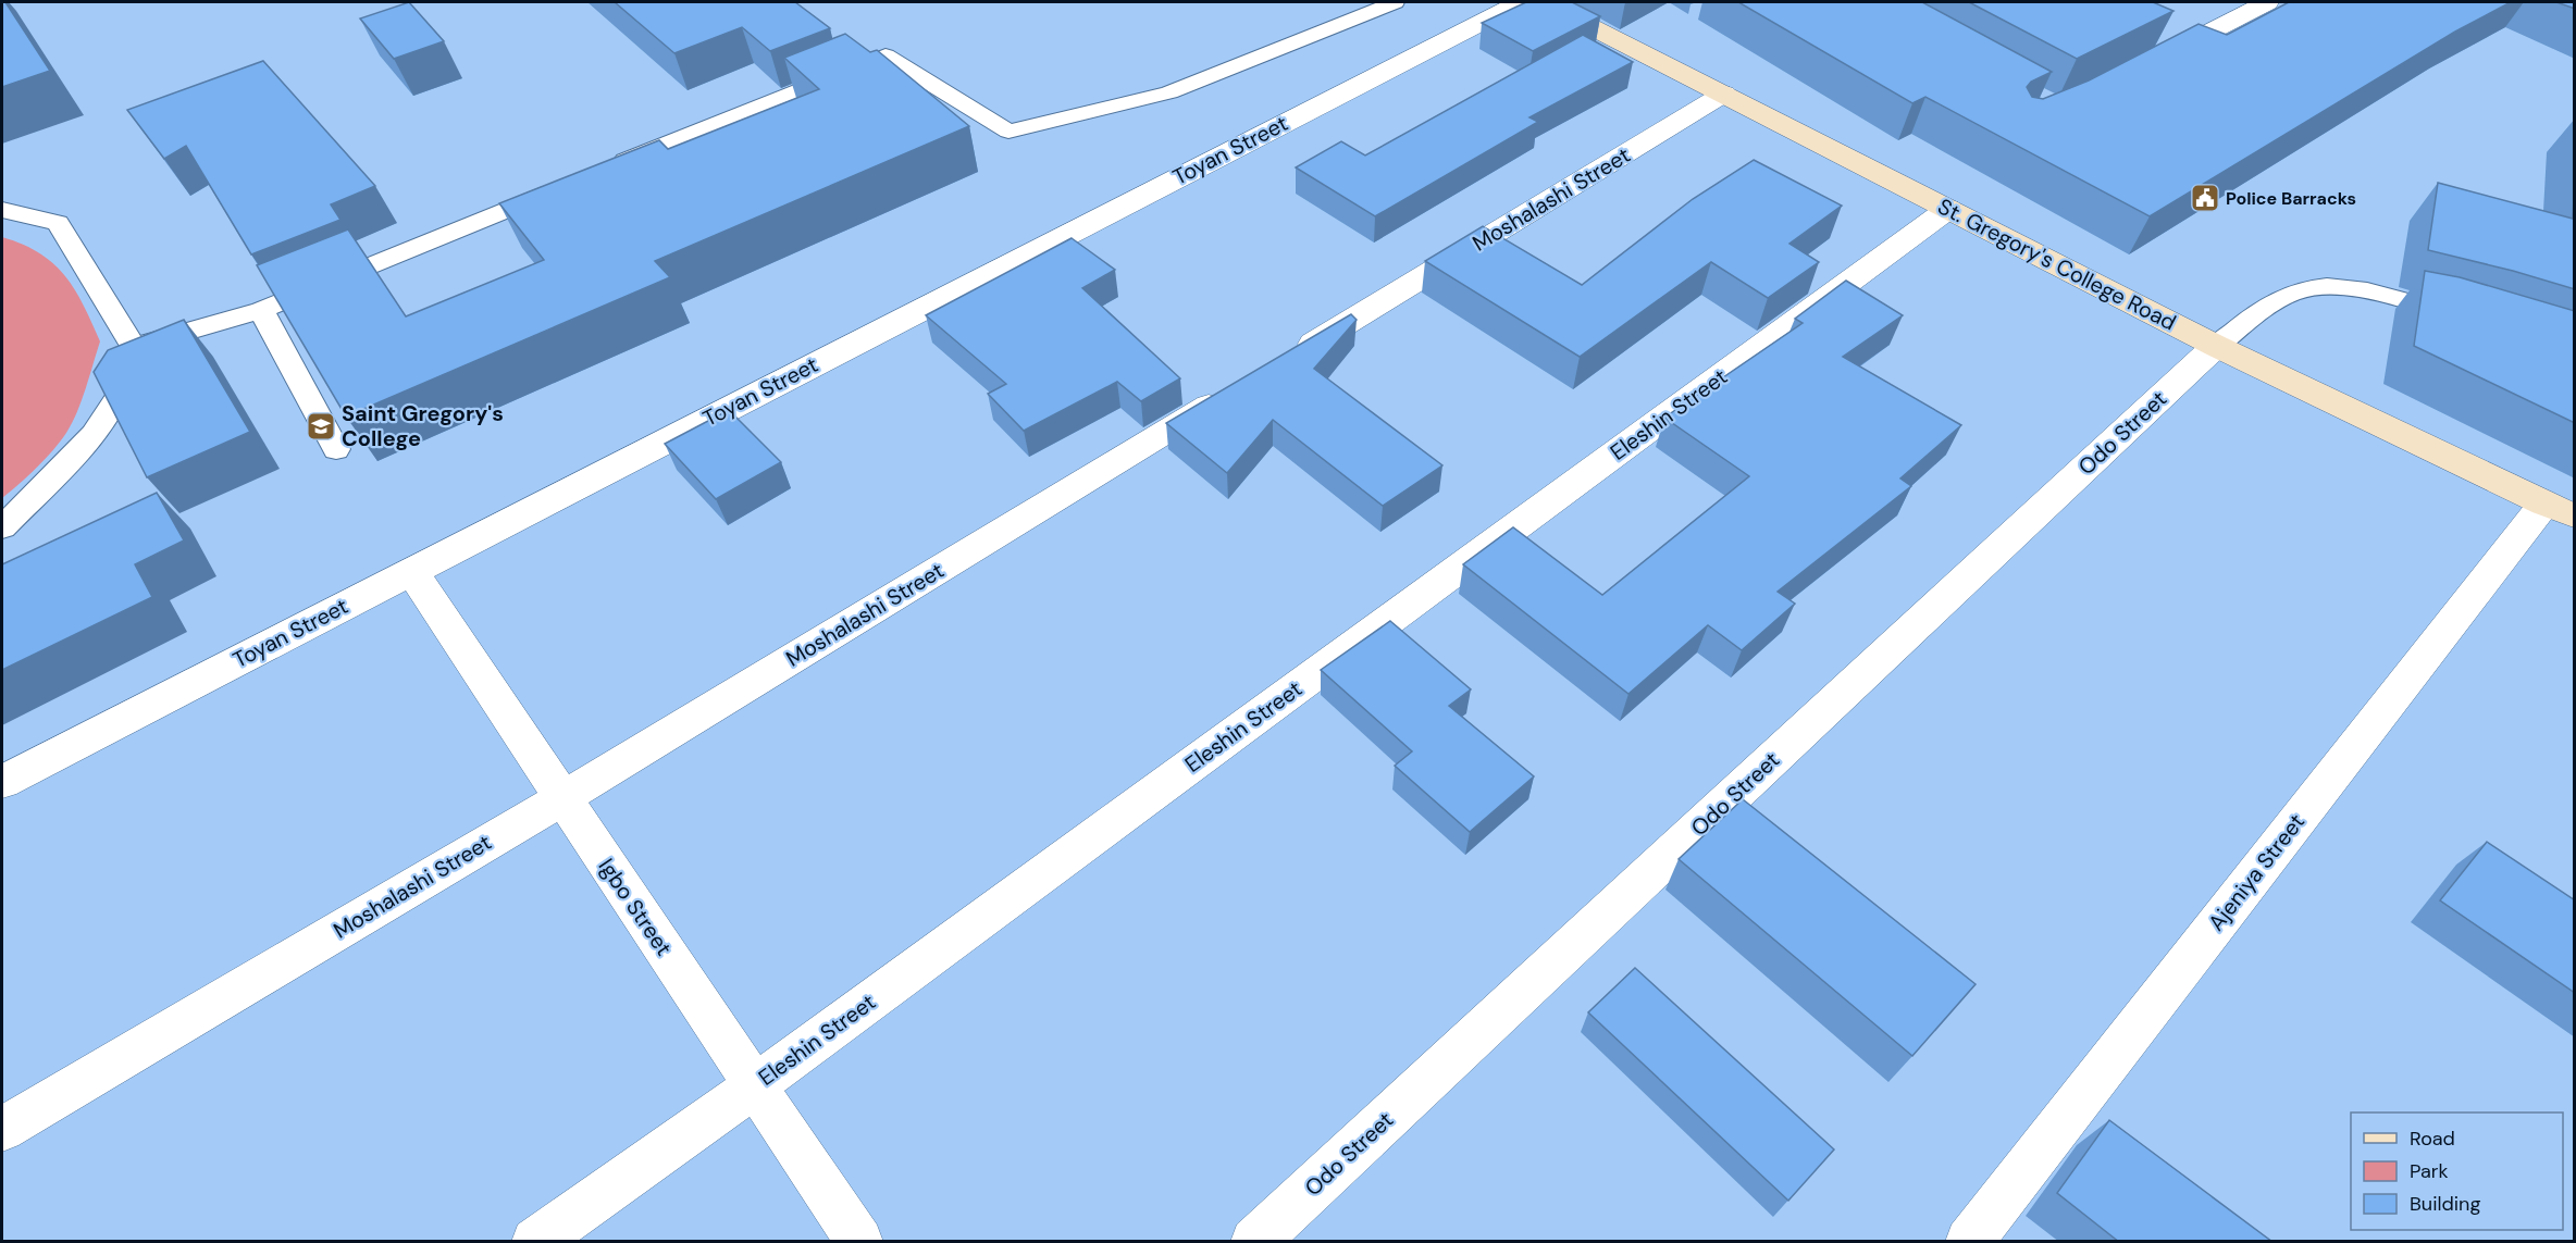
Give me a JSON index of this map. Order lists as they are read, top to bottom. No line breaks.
{"streets":{"street":["Toyan Street","Moshalashi Street","St. Gregory's College Road","Eleshin Street","Odo Street","Ajeniya Street","Igbo Street"]},"crossings":[["Toyan Street","Igbo Street"],["Moshalashi Street","St. Gregory's College Road"],["Moshalashi Street","Igbo Street"],["St. Gregory's College Road","Eleshin Street"],["St. Gregory's College Road","Odo Street"],["St. Gregory's College Road","Ajeniya Street"],["Eleshin Street","Igbo Street"]],"places":{"public building":["Police Barracks"],"school or university":["Saint Gregory's College"]},"legend":["Road","Park","Building"]}
